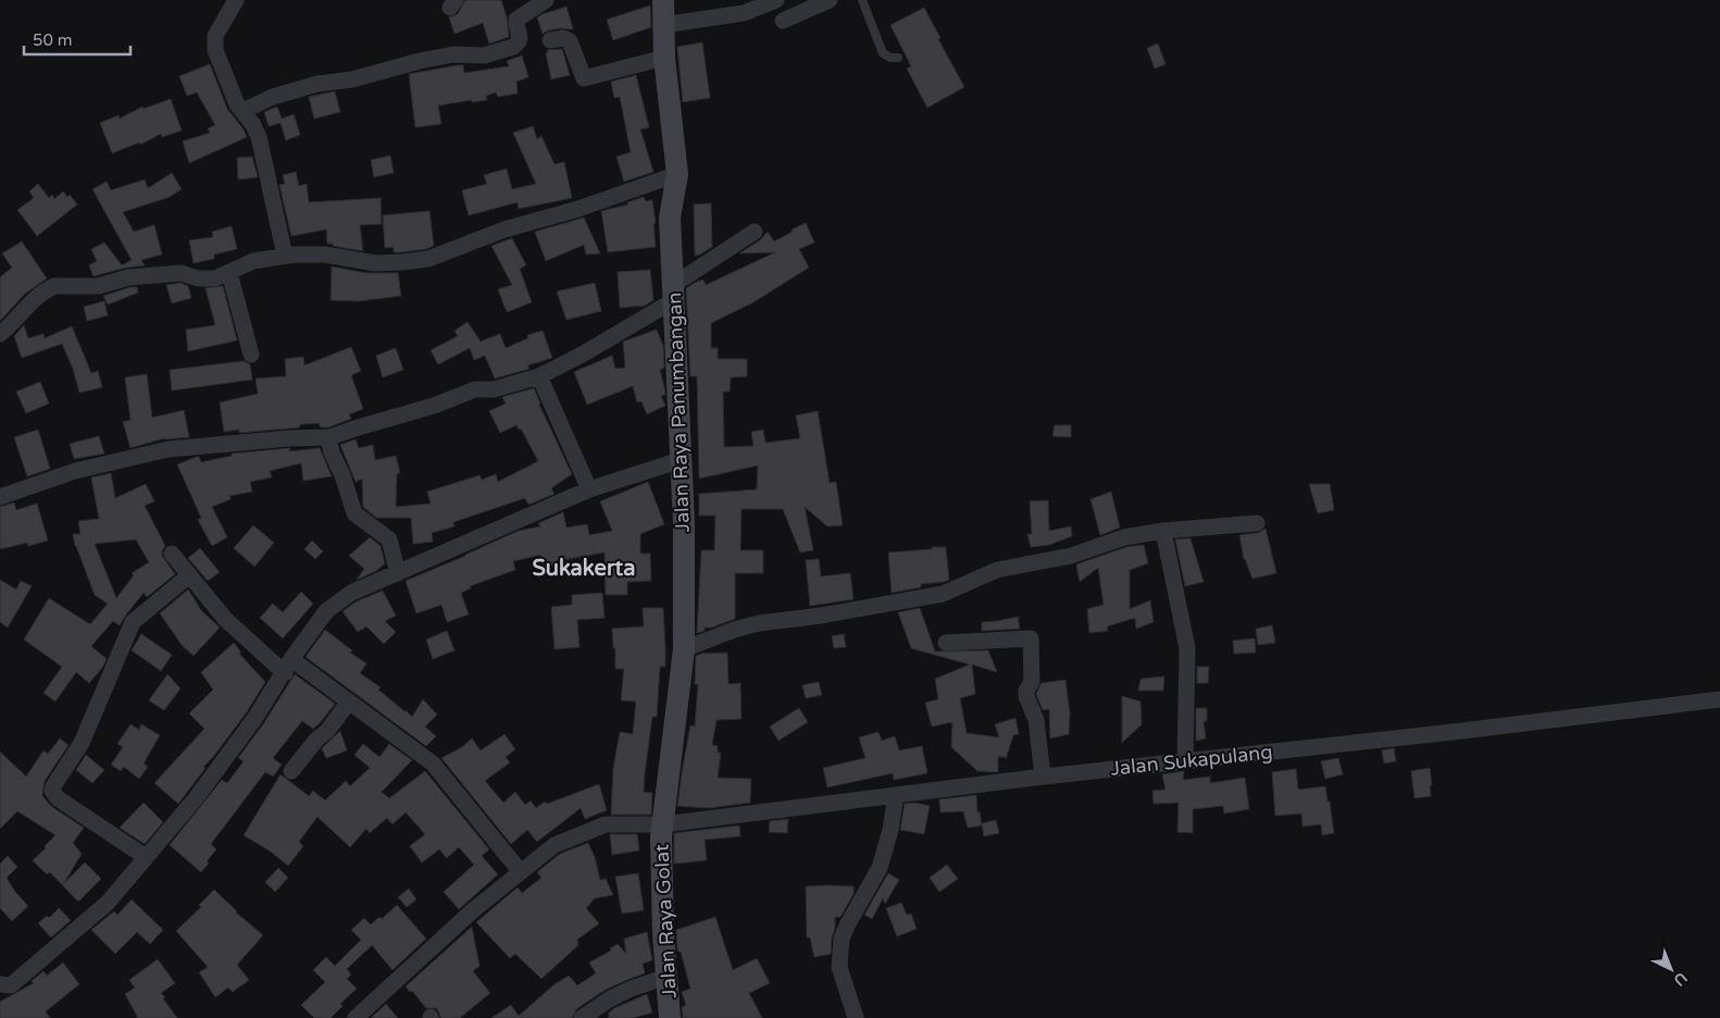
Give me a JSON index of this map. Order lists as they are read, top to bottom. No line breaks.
{"streets":{"main road":["Jalan Raya Panumbangan","Jalan Raya Golat"],"street":["Jalan Sukapulang"]},"crossings":[["Jalan Raya Panumbangan","Jalan Sukapulang"],["Jalan Raya Panumbangan","Jalan Raya Golat"],["Jalan Sukapulang","Jalan Raya Golat"]],"districts":["Sukakerta"],"scale_bar":"50 m","north":"bottom right"}
